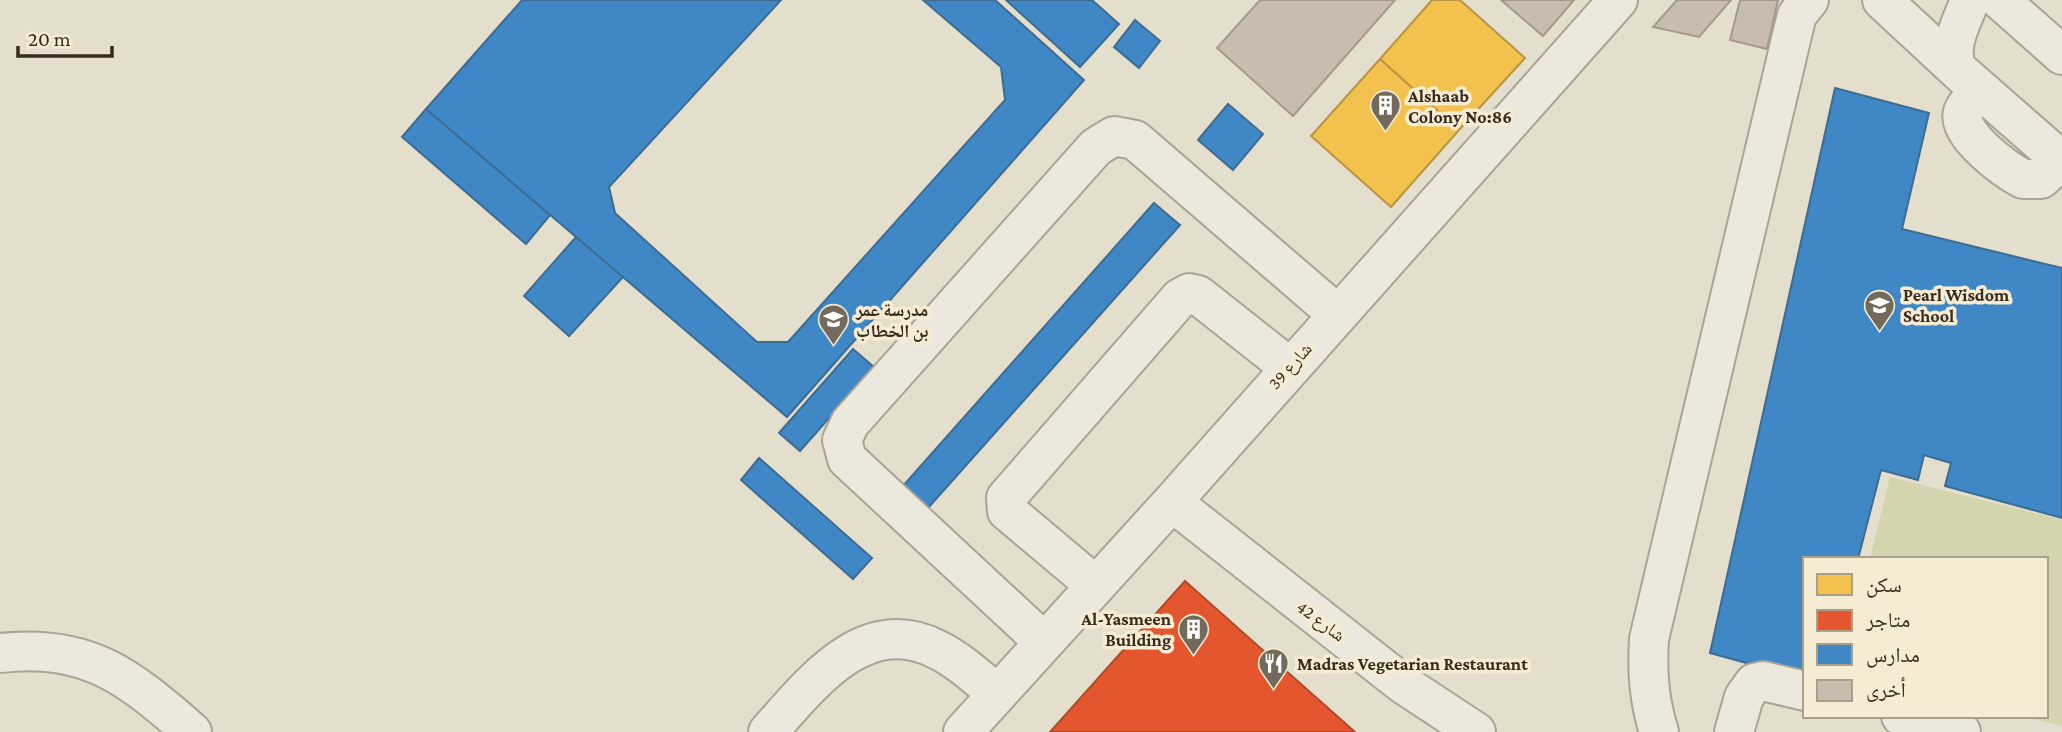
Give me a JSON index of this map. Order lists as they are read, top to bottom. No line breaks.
{"streets":{"street":["شارع 39","شارع 42"]},"crossings":[["شارع 39","شارع 42"]],"places":{"building":["Alshaab Colony No:86","Al-Yasmeen Building"],"school or university":["Pearl Wisdom School","مدرسة عمر بن الخطاب"],"restaurant":["Madras Vegetarian Restaurant"]},"legend":["سكن","متاجر","مدارس","أخرى"],"scale_bar":"20 m"}
